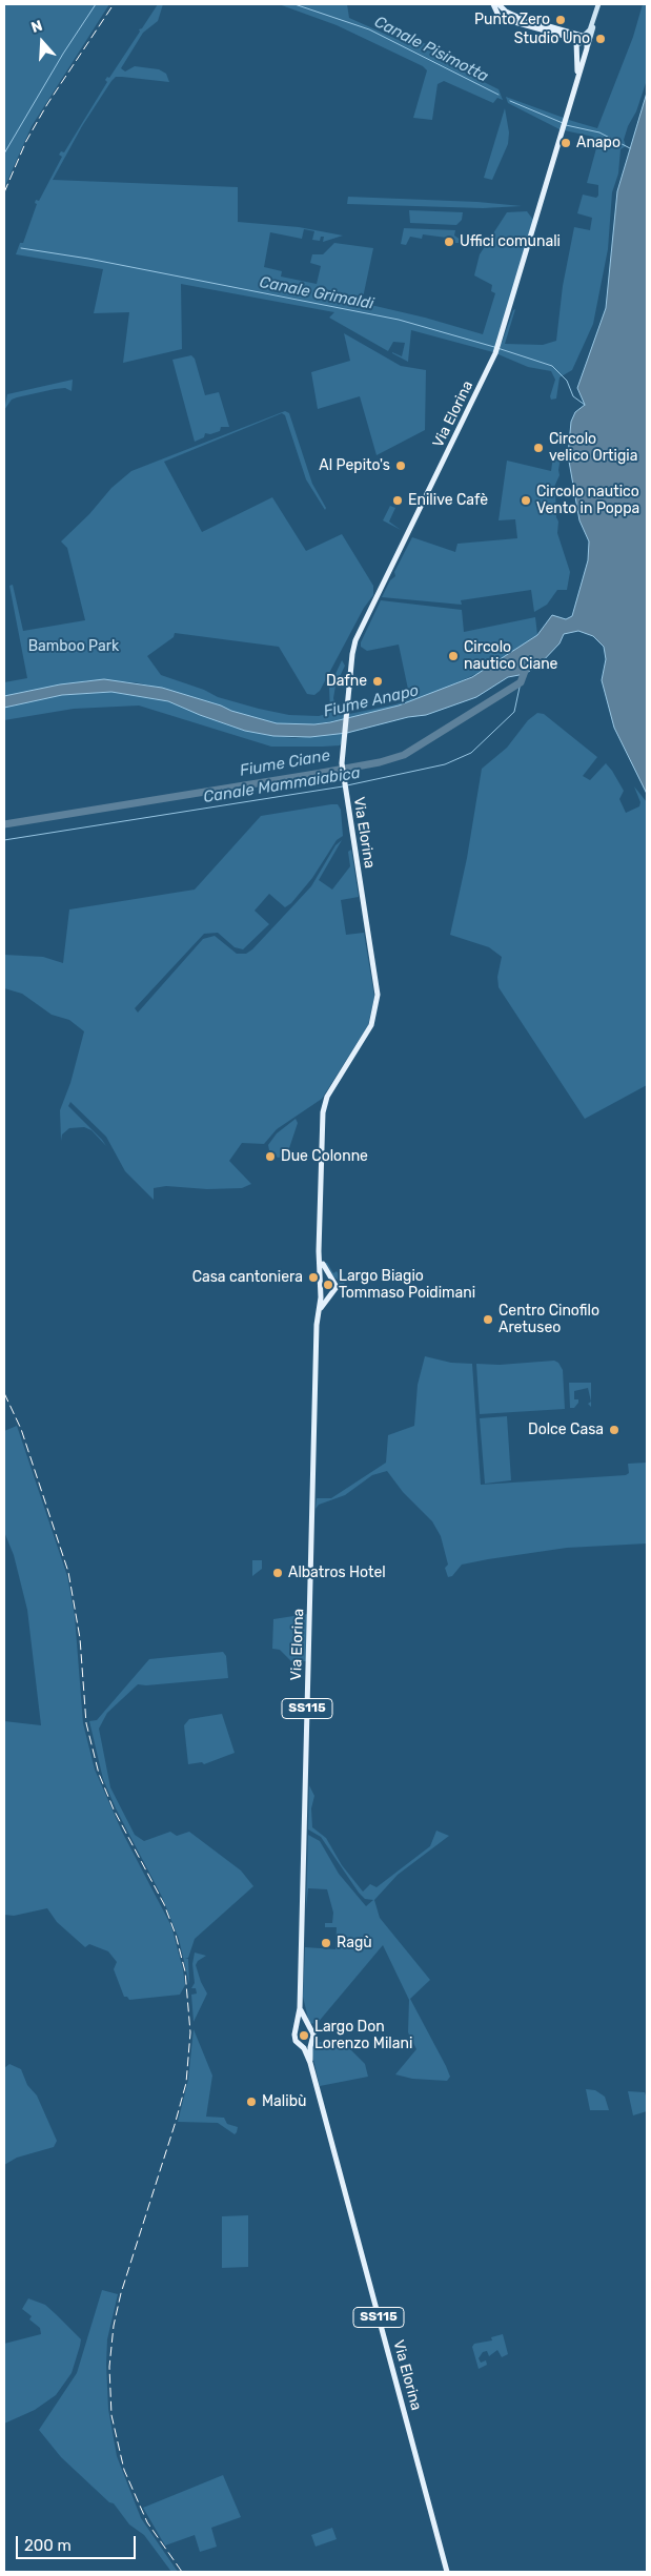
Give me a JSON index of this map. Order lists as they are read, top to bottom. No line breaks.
{"streets":{"main road":["Via Elorina","SS115"]},"water":["Canale Pisimotta","Canale Grimaldi","Fiume Anapo","Fiume Ciane","Canale Mammaiabica"],"parks":["Bamboo Park"],"places":["Punto Zero","Studio Uno","Anapo","Uffici comunali","Circolo velico Ortigia","Al Pepito's","Enilive Cafè","Circolo nautico Vento in Poppa","Circolo nautico Ciane","Dafne","Due Colonne","Casa cantoniera","Largo Biagio Tommaso Poidimani","Centro Cinofilo Aretuseo","Dolce Casa","Albatros Hotel","Ragù","Largo Don Lorenzo Milani","Malibù"],"scale_bar":"200 m","north":"top"}
